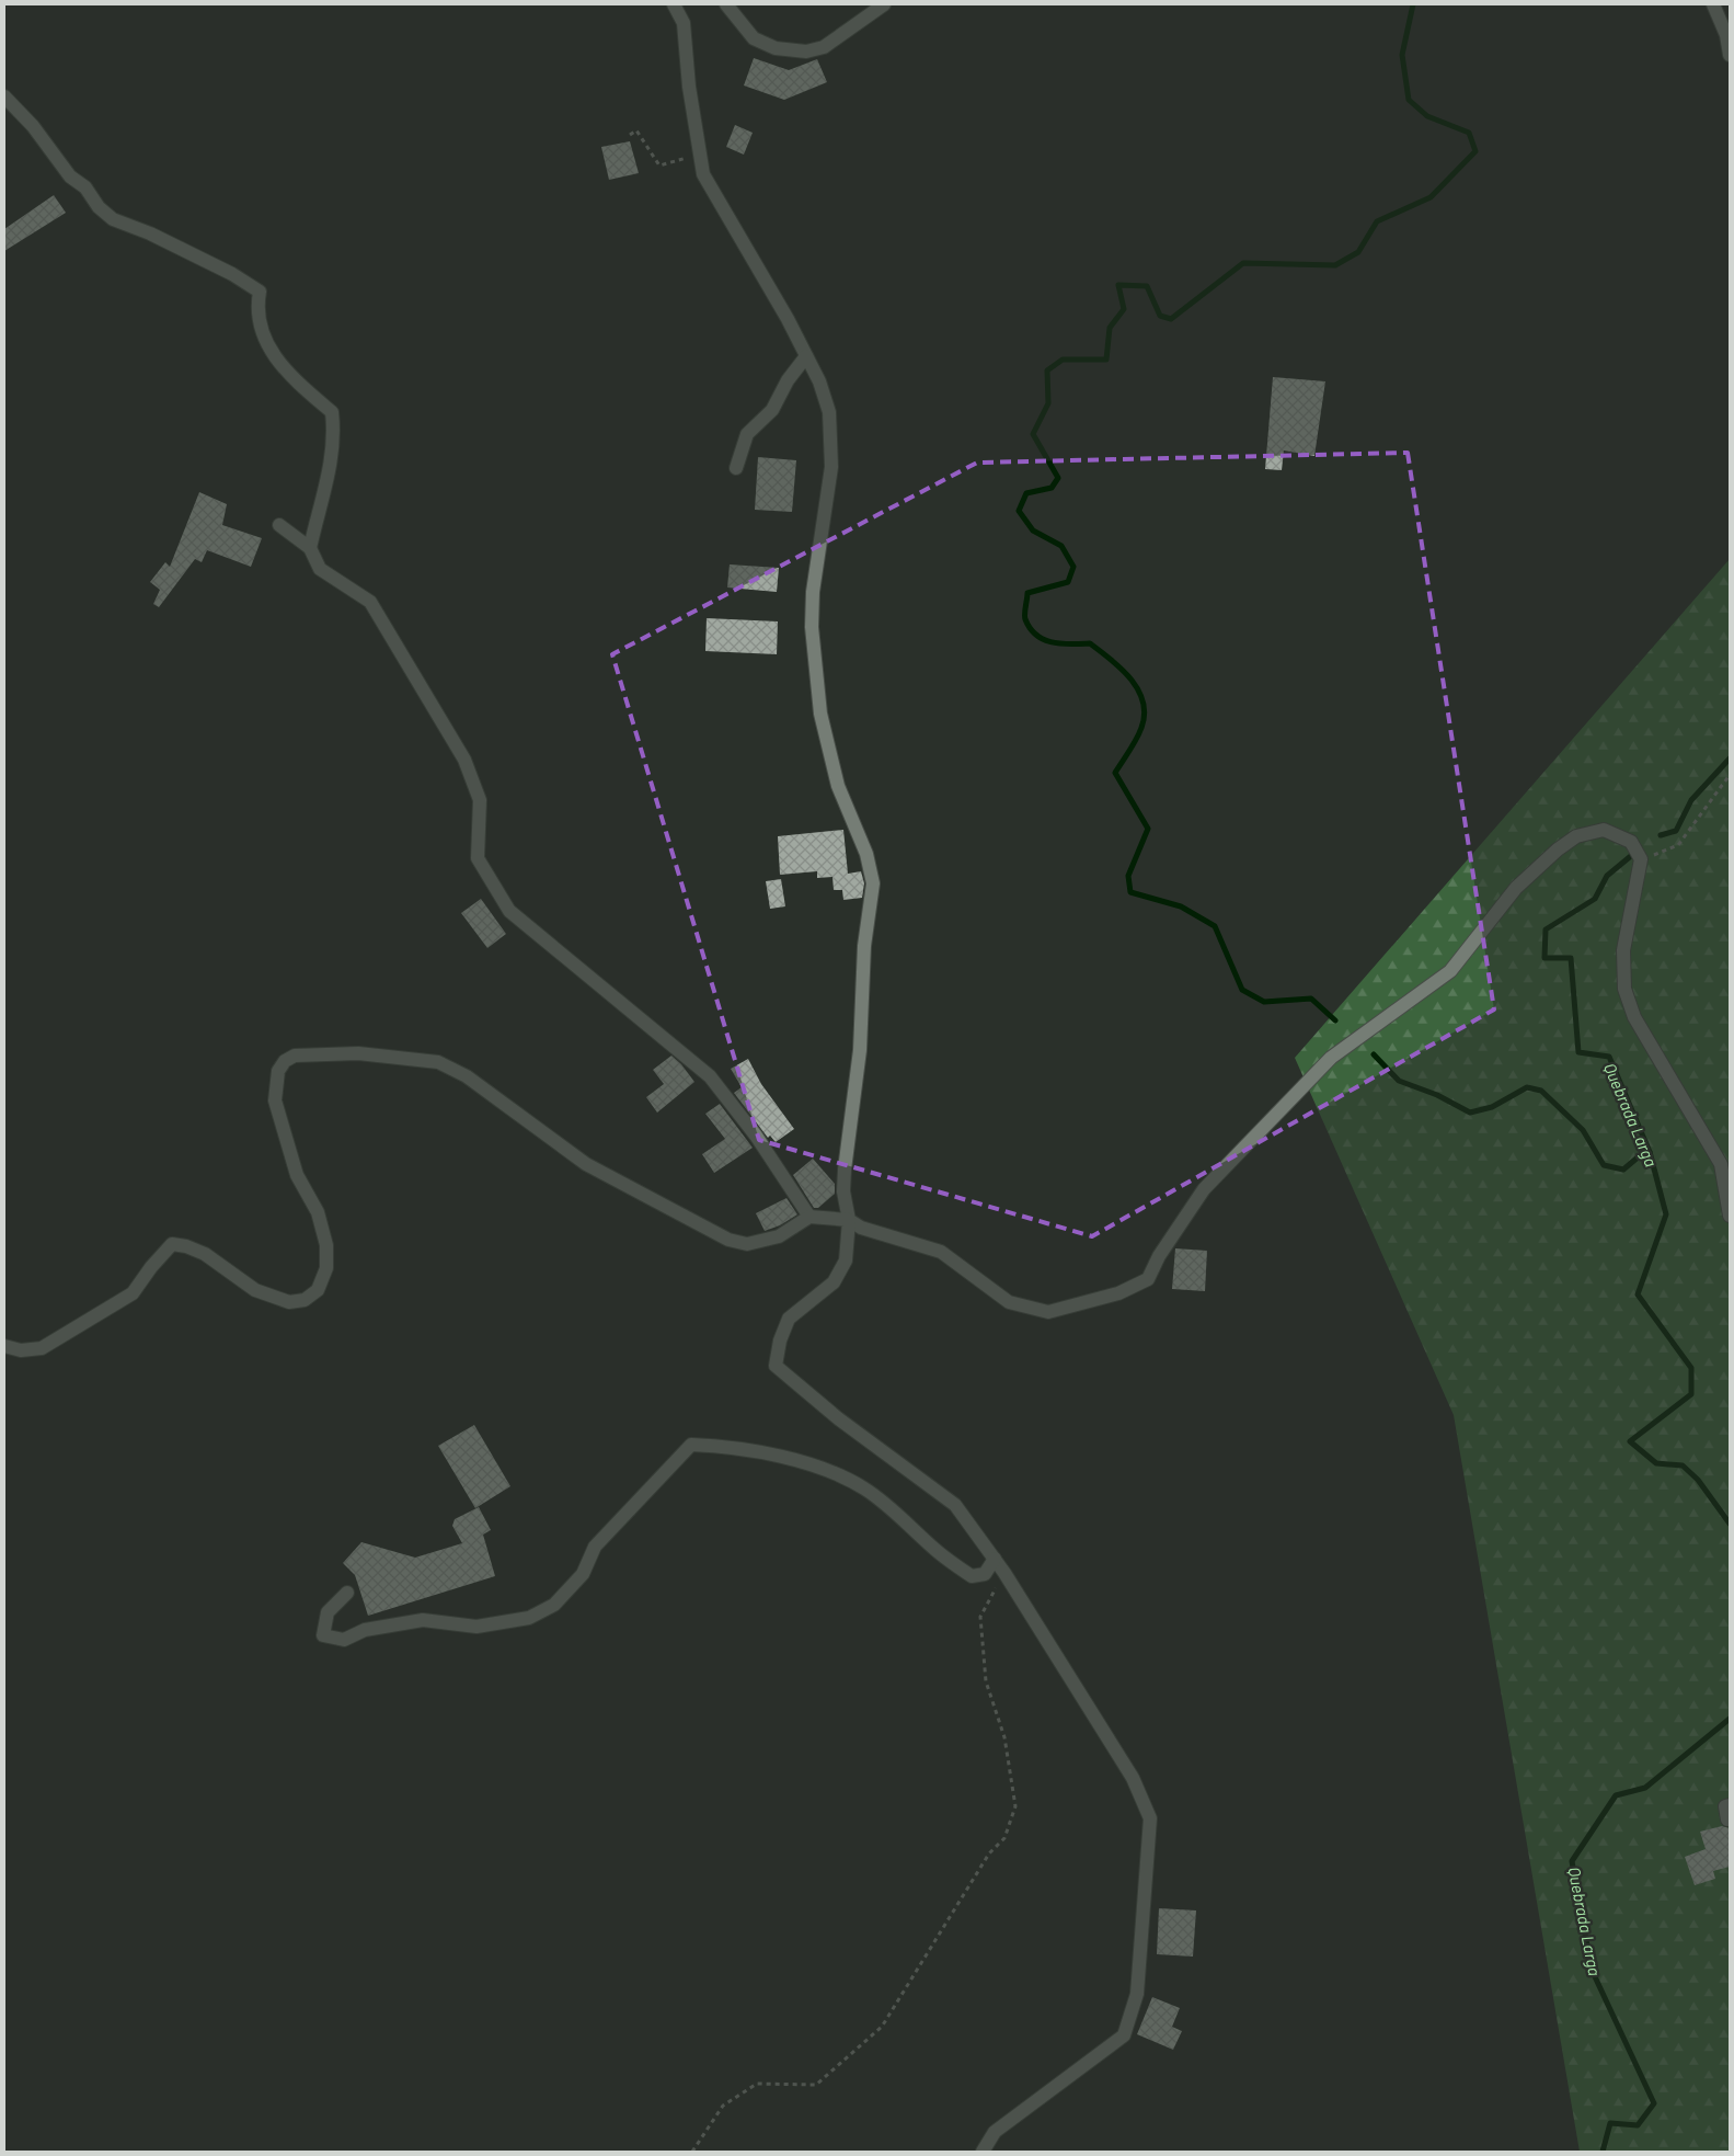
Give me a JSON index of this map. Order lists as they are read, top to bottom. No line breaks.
{"water":["Quebrada Larga"]}
